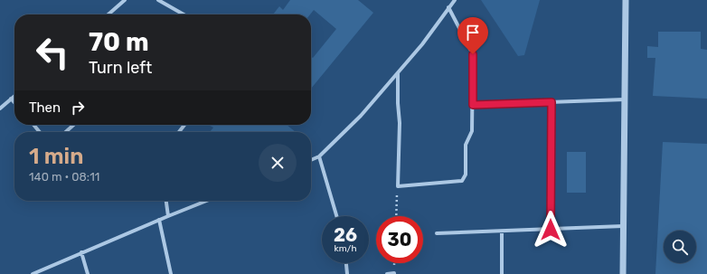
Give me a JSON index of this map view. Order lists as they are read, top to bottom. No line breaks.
{"page":{"turn":["70 m","Turn left"],"then":"Then","heading":["1 min","140 m · 08:11"],"speed":"26 km/h","limit":"30"}}
